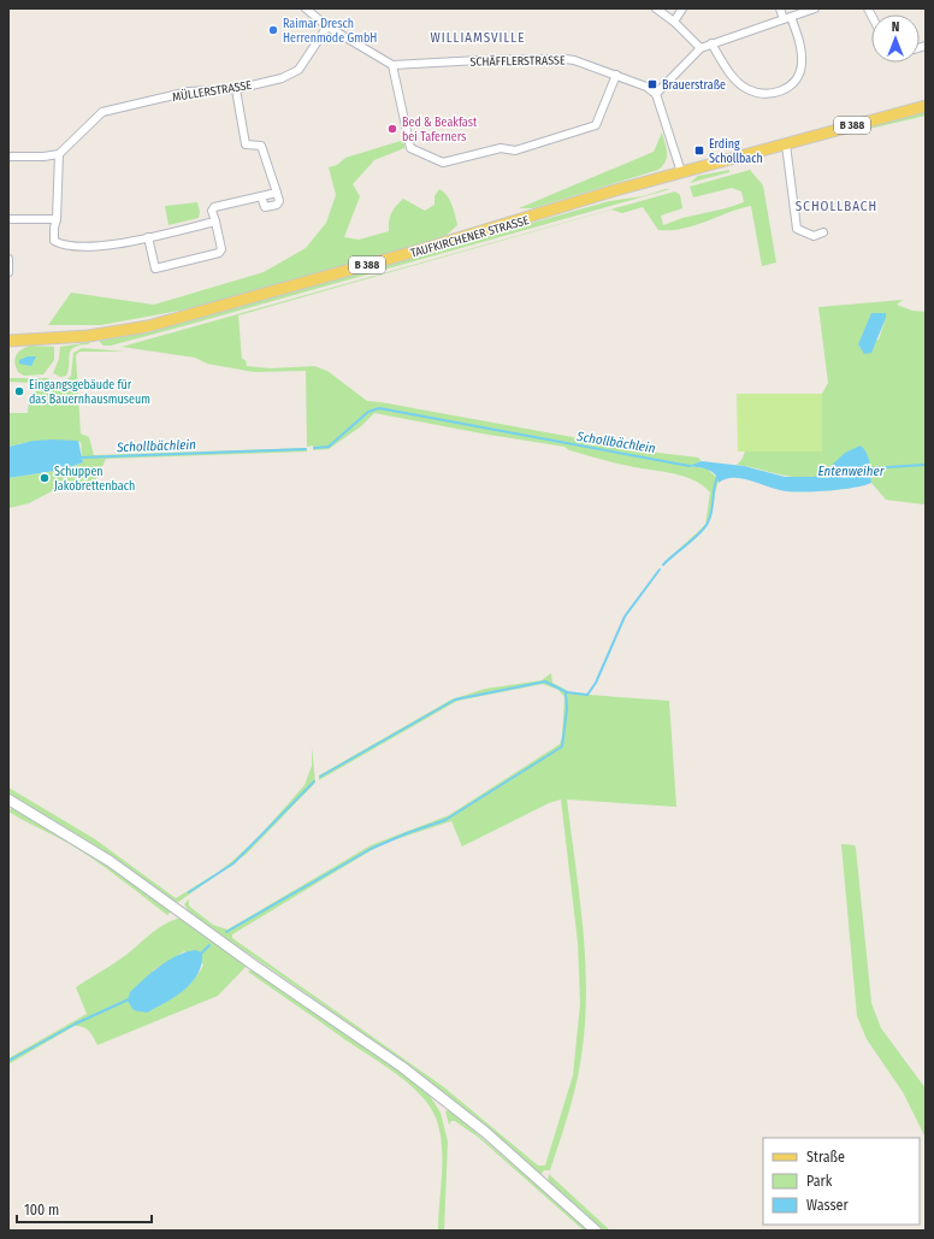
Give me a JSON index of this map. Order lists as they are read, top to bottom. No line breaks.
{"streets":{"main road":["B 388","TAUFKIRCHENER STRASSE"],"street":["SCHÄFFLERSTRASSE","MÜLLERSTRASSE"]},"districts":["WILLIAMSVILLE","SCHOLLBACH"],"water":["Schollbächlein","Entenweiher"],"places":{"other":["Raimar Dresch Herrenmode GmbH","Bed & Beakfast bei Taferners","Eingangsgebäude für das Bauernhausmuseum","Schuppen Jakobrettenbach"],"transit":["Brauerstraße","Erding Schollbach"]},"legend":["Straße","Park","Wasser"],"scale_bar":"100 m","north":"top"}
